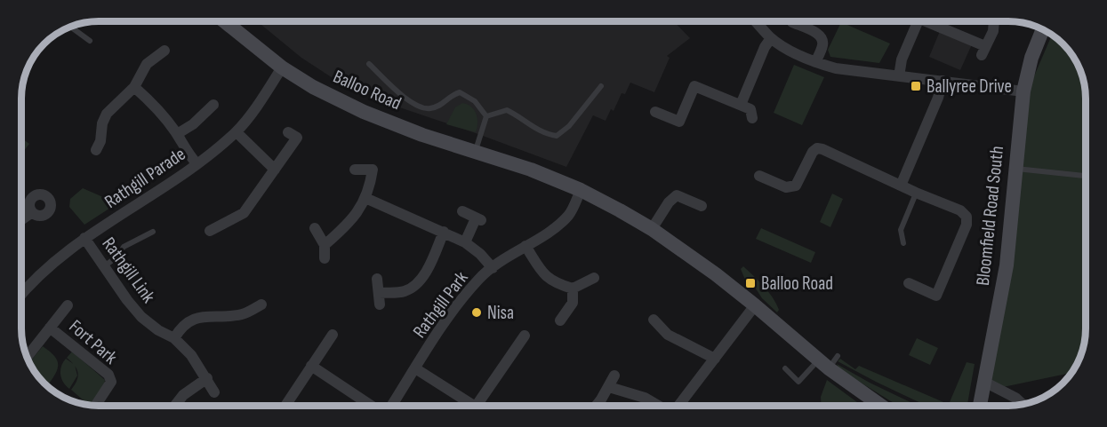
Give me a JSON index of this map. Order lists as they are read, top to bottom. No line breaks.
{"streets":{"street":["Balloo Road","Rathgill Parade","Bloomfield Road South","Rathgill Link","Rathgill Park","Fort Park"]},"crossings":[["Balloo Road","Rathgill Parade"],["Balloo Road","Rathgill Park"],["Rathgill Parade","Rathgill Link"]],"places":{"transit":["Ballyree Drive","Balloo Road"],"other":["Nisa"]}}
